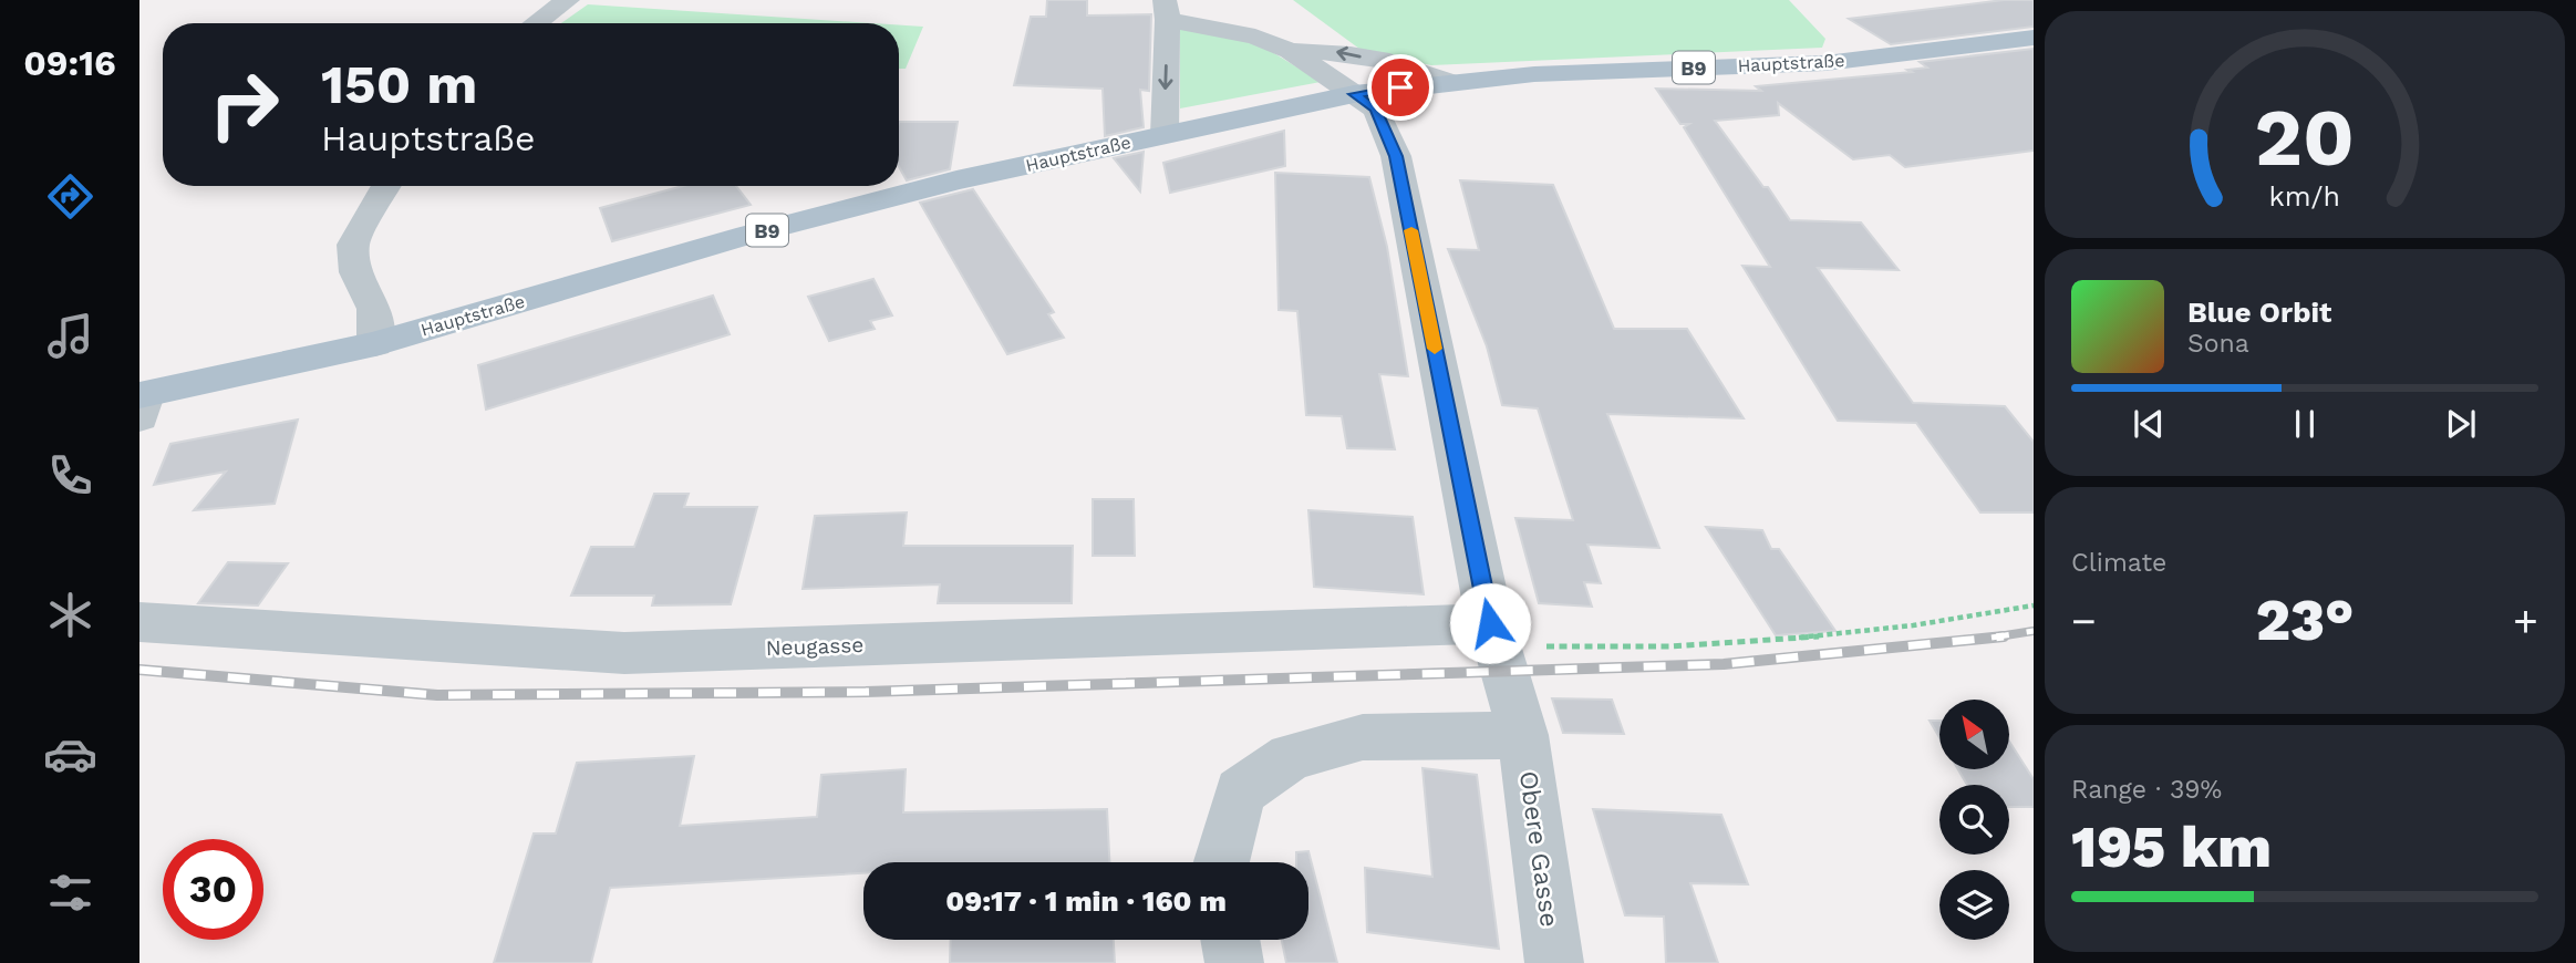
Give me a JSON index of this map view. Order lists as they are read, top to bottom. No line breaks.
{"streets":{"main road":["Hauptstraße","B9"],"street":["Neugasse","Obere Gasse"]},"crossings":[["Hauptstraße","Obere Gasse"],["Neugasse","Obere Gasse"]],"north":"top left","page":{"tabs":"09:16","turn":["150 m","Hauptstraße"],"song":["Blue Orbit","Sona"],"tile":["Climate",["Range · 39%","195 km"]],"heat":["−","23°","+"],"limit":"30","trip":"09:17 · 1 min · 160 m","gauge":["20","km/h"]}}
